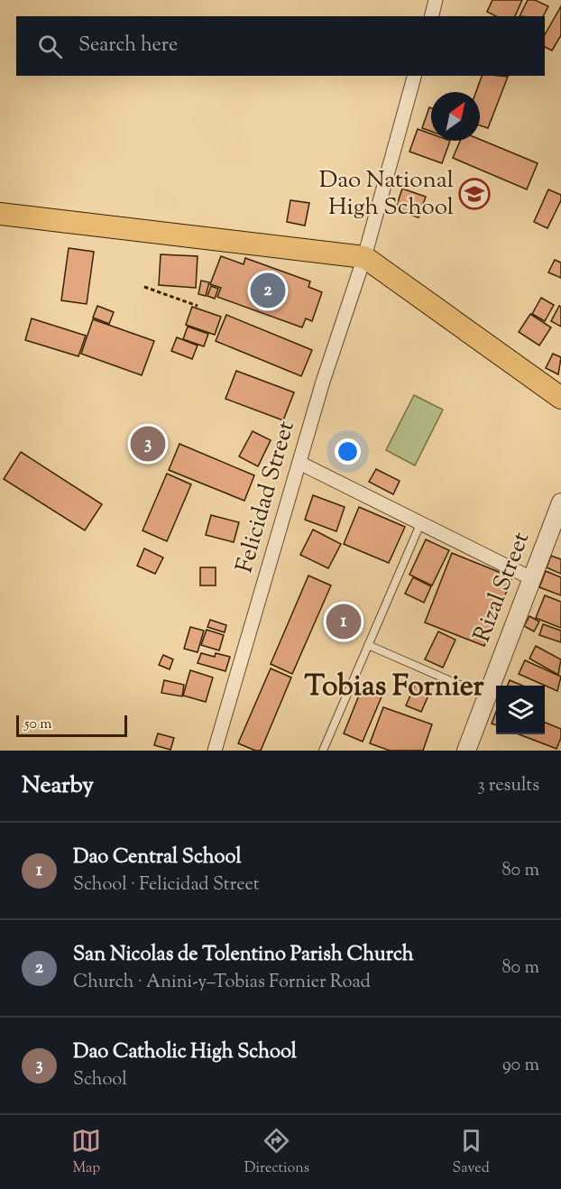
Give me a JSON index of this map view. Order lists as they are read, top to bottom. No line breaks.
{"streets":{"street":["Felicidad Street","Rizal Street"]},"districts":["Tobias Fornier"],"places":{"school or university":["Dao National High School"]},"scale_bar":"50 m","north":"top right","page":{"search":"Search here","pins":["2","3","1"],"scale":"50 m","heading":["Nearby","3 results"],"list":[{"mark":"1","name":"Dao Central School","note":"School · Felicidad Street","value":"80 m"},{"mark":"2","name":"San Nicolas de Tolentino Parish Church","note":"Church · Anini-y–Tobias Fornier Road","value":"80 m"},{"mark":"3","name":"Dao Catholic High School","note":"School","value":"90 m"}],"nav":["Map","Directions","Saved"]}}
